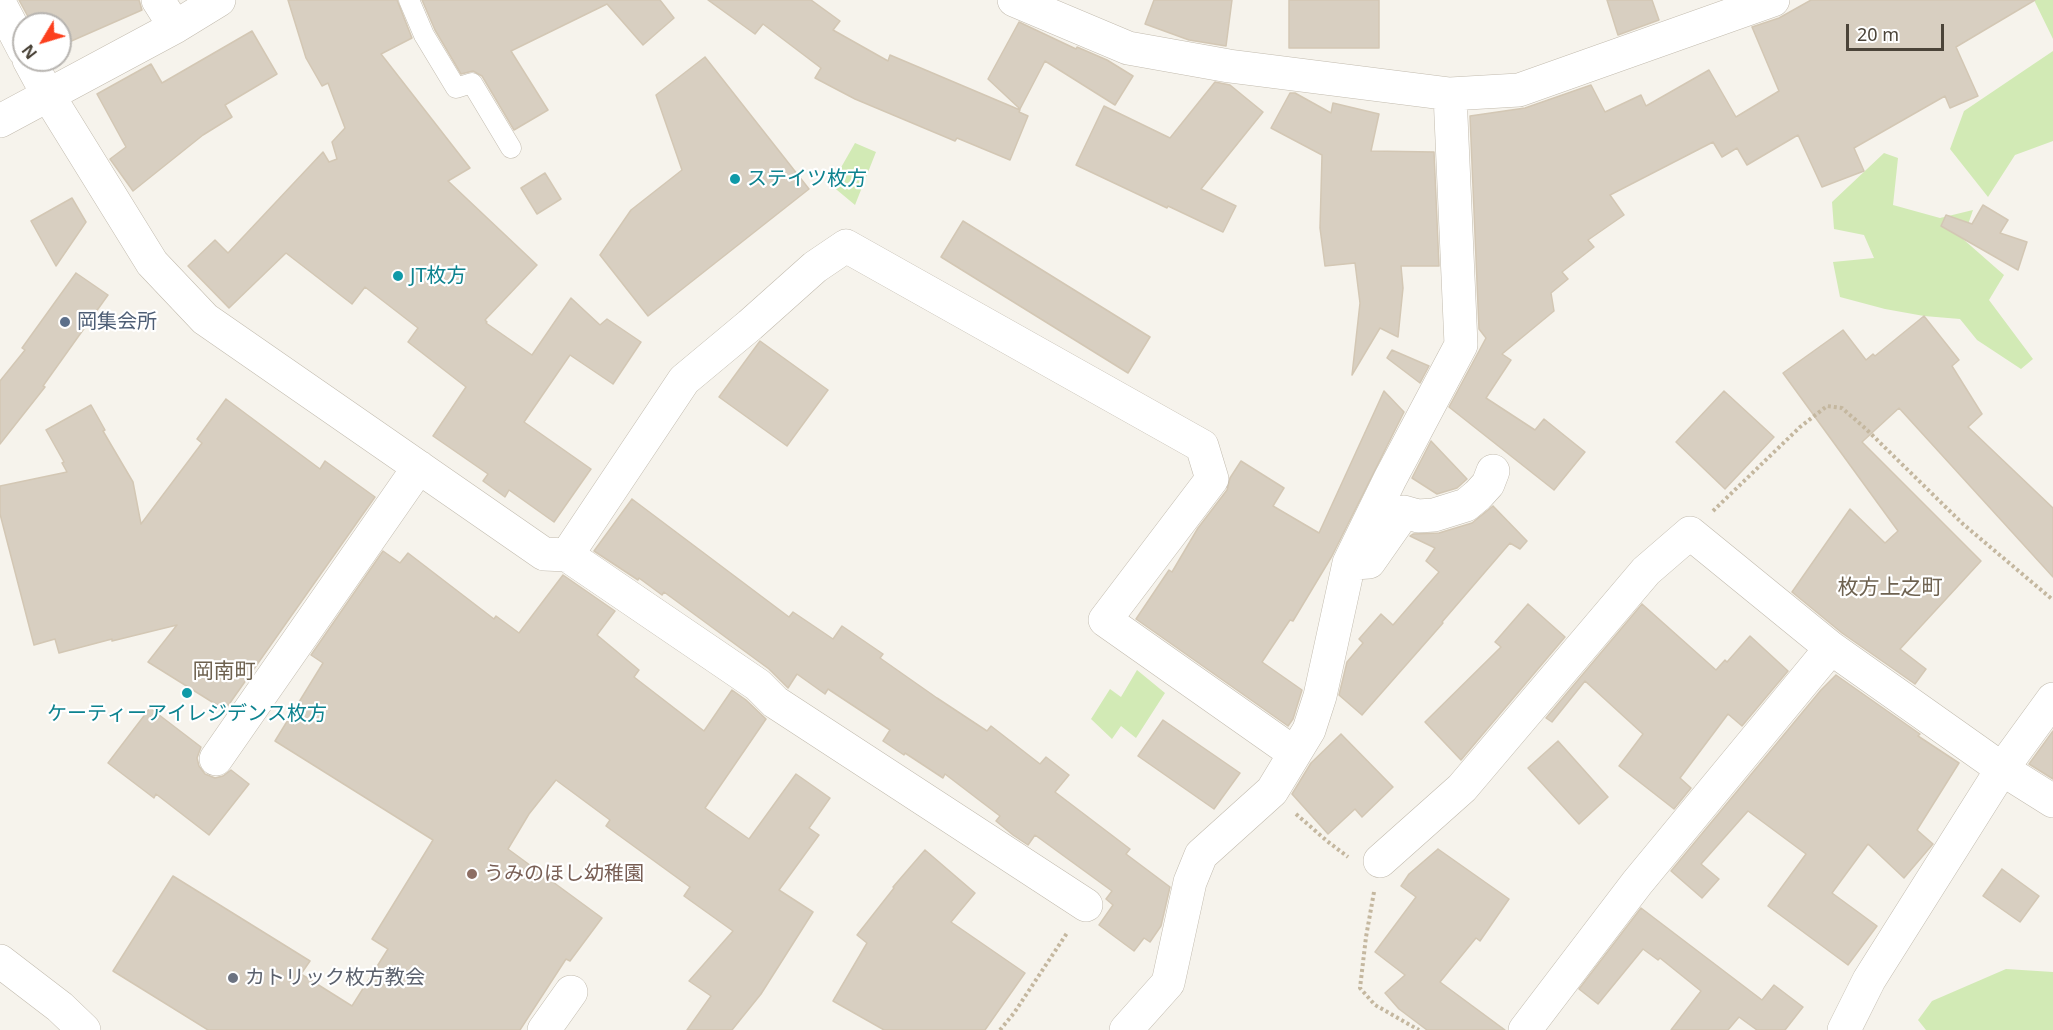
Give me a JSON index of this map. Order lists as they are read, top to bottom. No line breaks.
{"districts":["枚方上之町","岡南町"],"places":["ステイツ枚方","JT枚方","岡集会所","ケーティーアイレジデンス枚方","うみのほし幼稚園","カトリック枚方教会"],"scale_bar":"20 m","north":"bottom left"}
